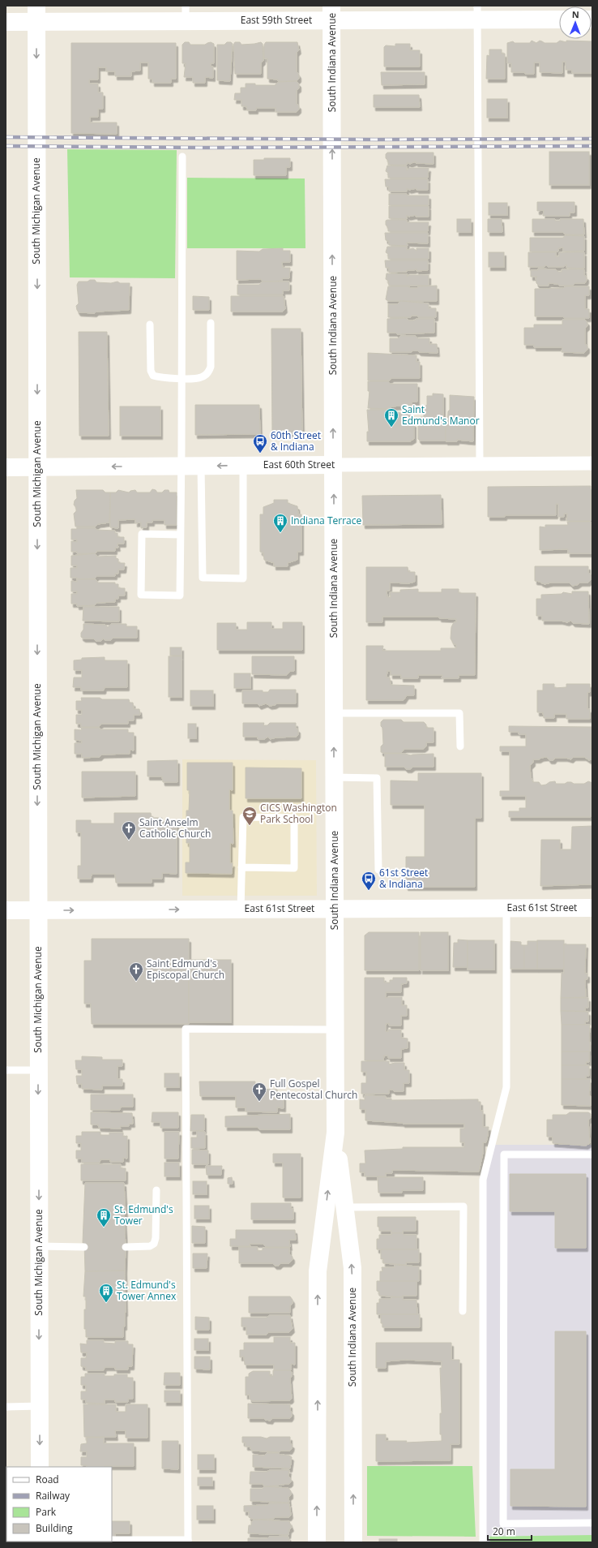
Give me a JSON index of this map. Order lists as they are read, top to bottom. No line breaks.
{"streets":{"street":["East 59th Street","South Indiana Avenue","South Michigan Avenue","East 60th Street","East 61st Street"]},"crossings":[["East 59th Street","South Indiana Avenue"],["East 59th Street","South Michigan Avenue"],["South Indiana Avenue","East 60th Street"],["South Indiana Avenue","East 61st Street"],["South Michigan Avenue","East 60th Street"],["South Michigan Avenue","East 61st Street"]],"one_way":["South Indiana Avenue","South Michigan Avenue"],"places":{"building":["Saint Edmund's Manor","Indiana Terrace","St. Edmund's Tower","St. Edmund's Tower Annex"],"bus stop":["60th Street & Indiana","61st Street & Indiana"],"school or university":["CICS Washington Park School"],"church":["Saint Anselm Catholic Church","Saint Edmund's Episcopal Church","Full Gospel Pentecostal Church"]},"legend":["Road","Railway","Park","Building"],"scale_bar":"20 m","north":"top"}
